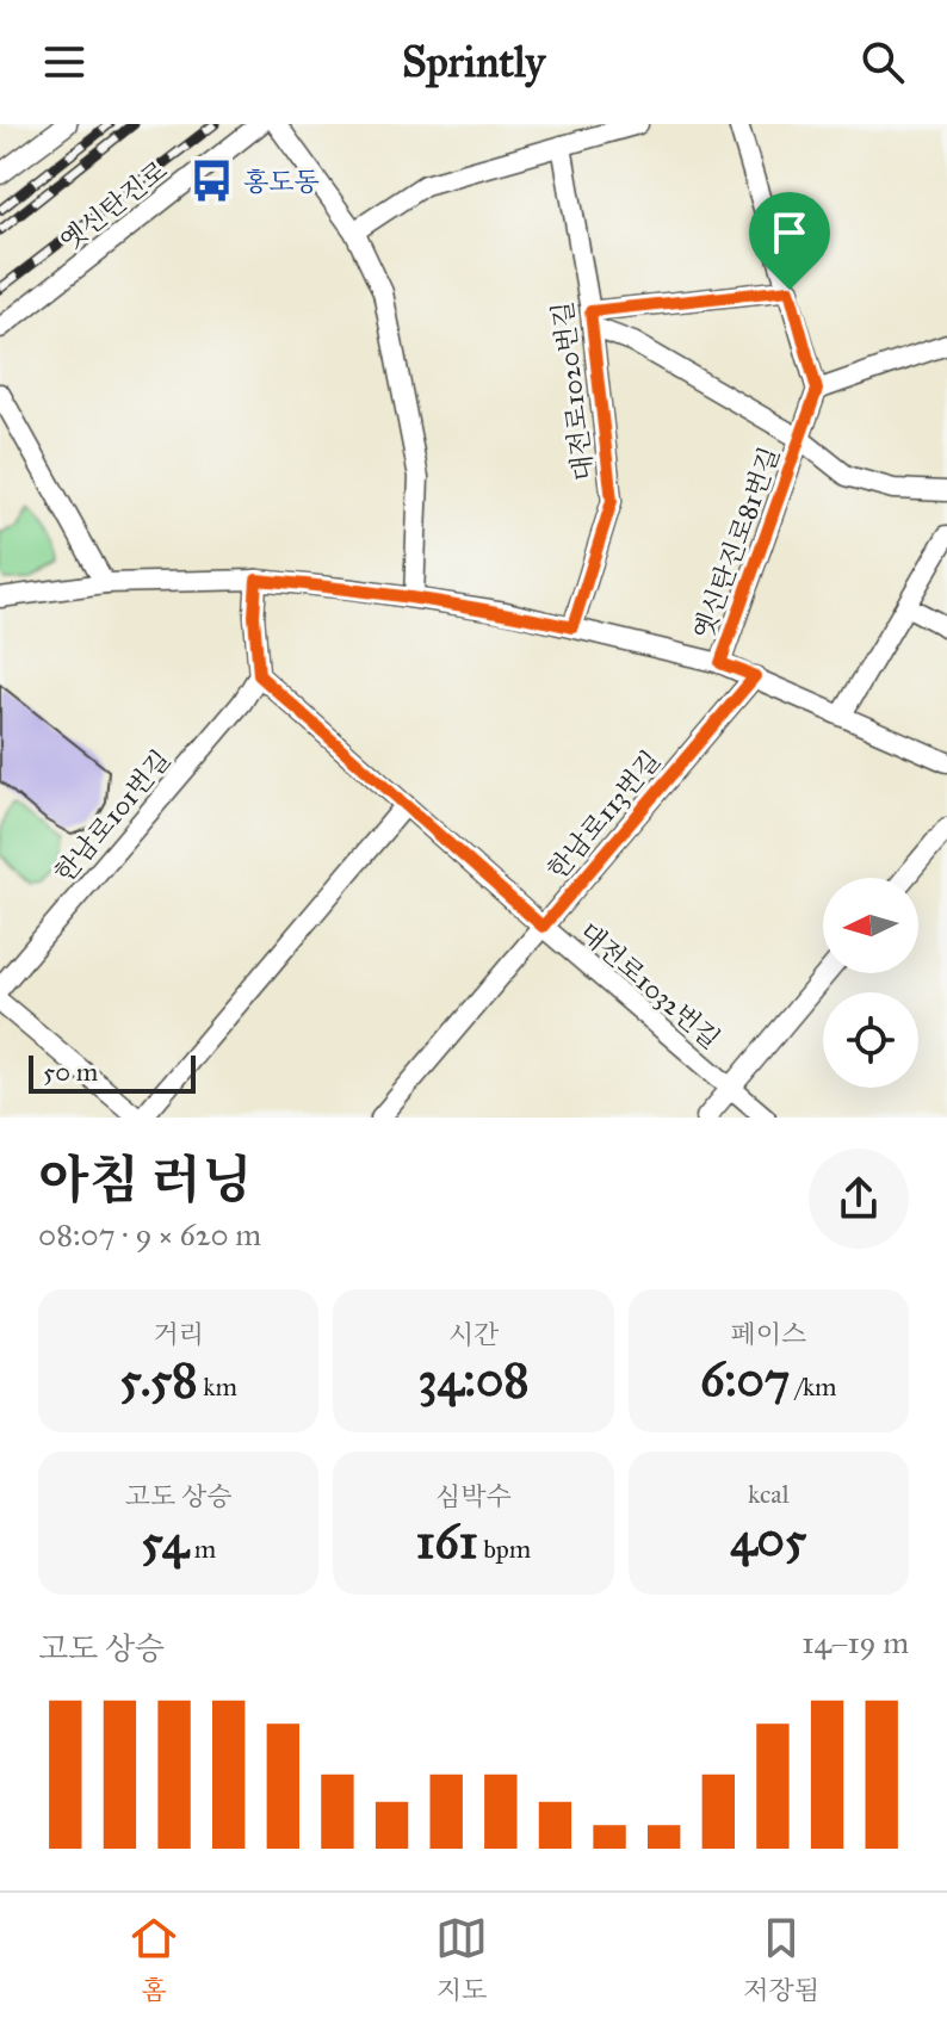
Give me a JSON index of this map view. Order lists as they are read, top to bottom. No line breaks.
{"streets":{"street":["옛신탄진로","대전로1020번길","옛신탄진로81번길","한남로113번길","한남로101번길","대전로1032번길"]},"crossings":[["대전로1020번길","옛신탄진로81번길"],["한남로113번길","대전로1032번길"],["한남로101번길","대전로1032번길"]],"places":{"bus stop":["홍도동"]},"scale_bar":"50 m","north":"left","page":{"header":"Sprintly","scale":"50 m","heading":["아침 러닝","08:07 · 9 × 620 m"],"stats":[["거리","5.58 km"],["시간","34:08"],["페이스","6:07 /km"],["고도 상승","54 m"],["심박수","161 bpm"],["kcal","405"]],"chart":["고도 상승","14–19 m"],"tabs":["홈","지도","저장됨"]}}
